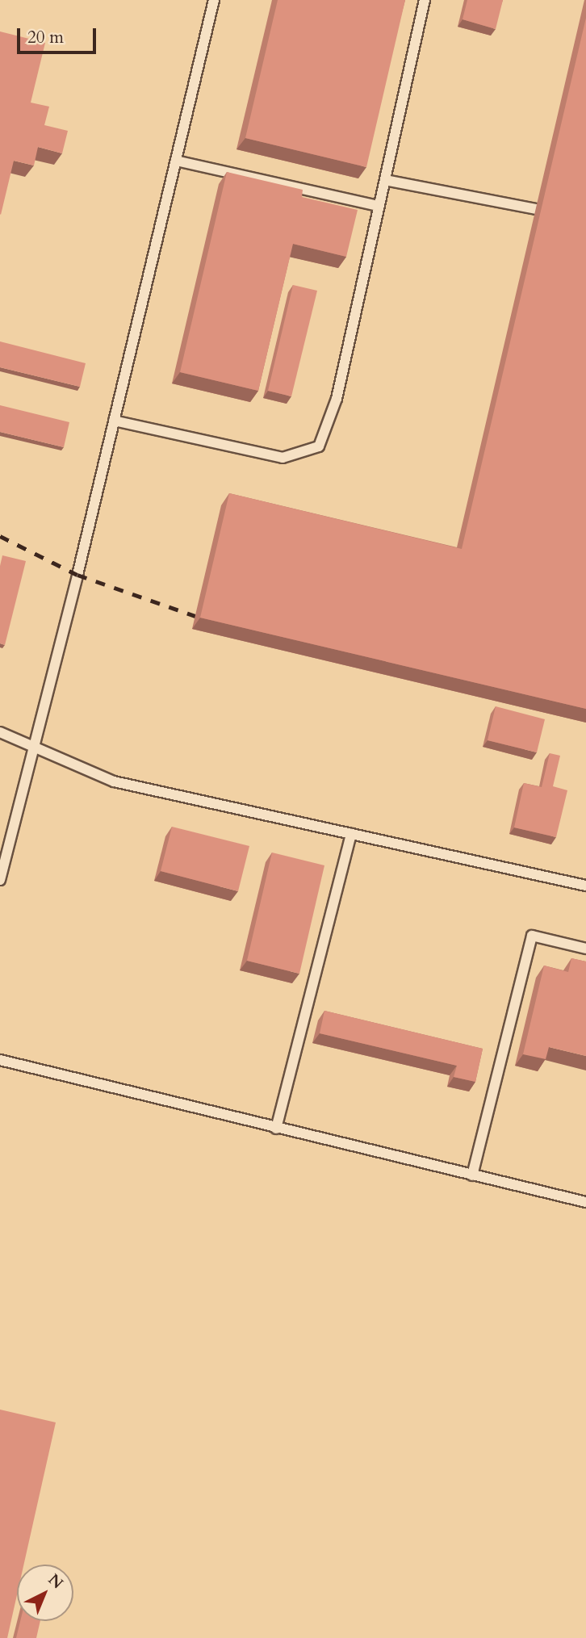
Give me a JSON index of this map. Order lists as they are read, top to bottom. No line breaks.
{"scale_bar":"20 m","north":"top right"}
